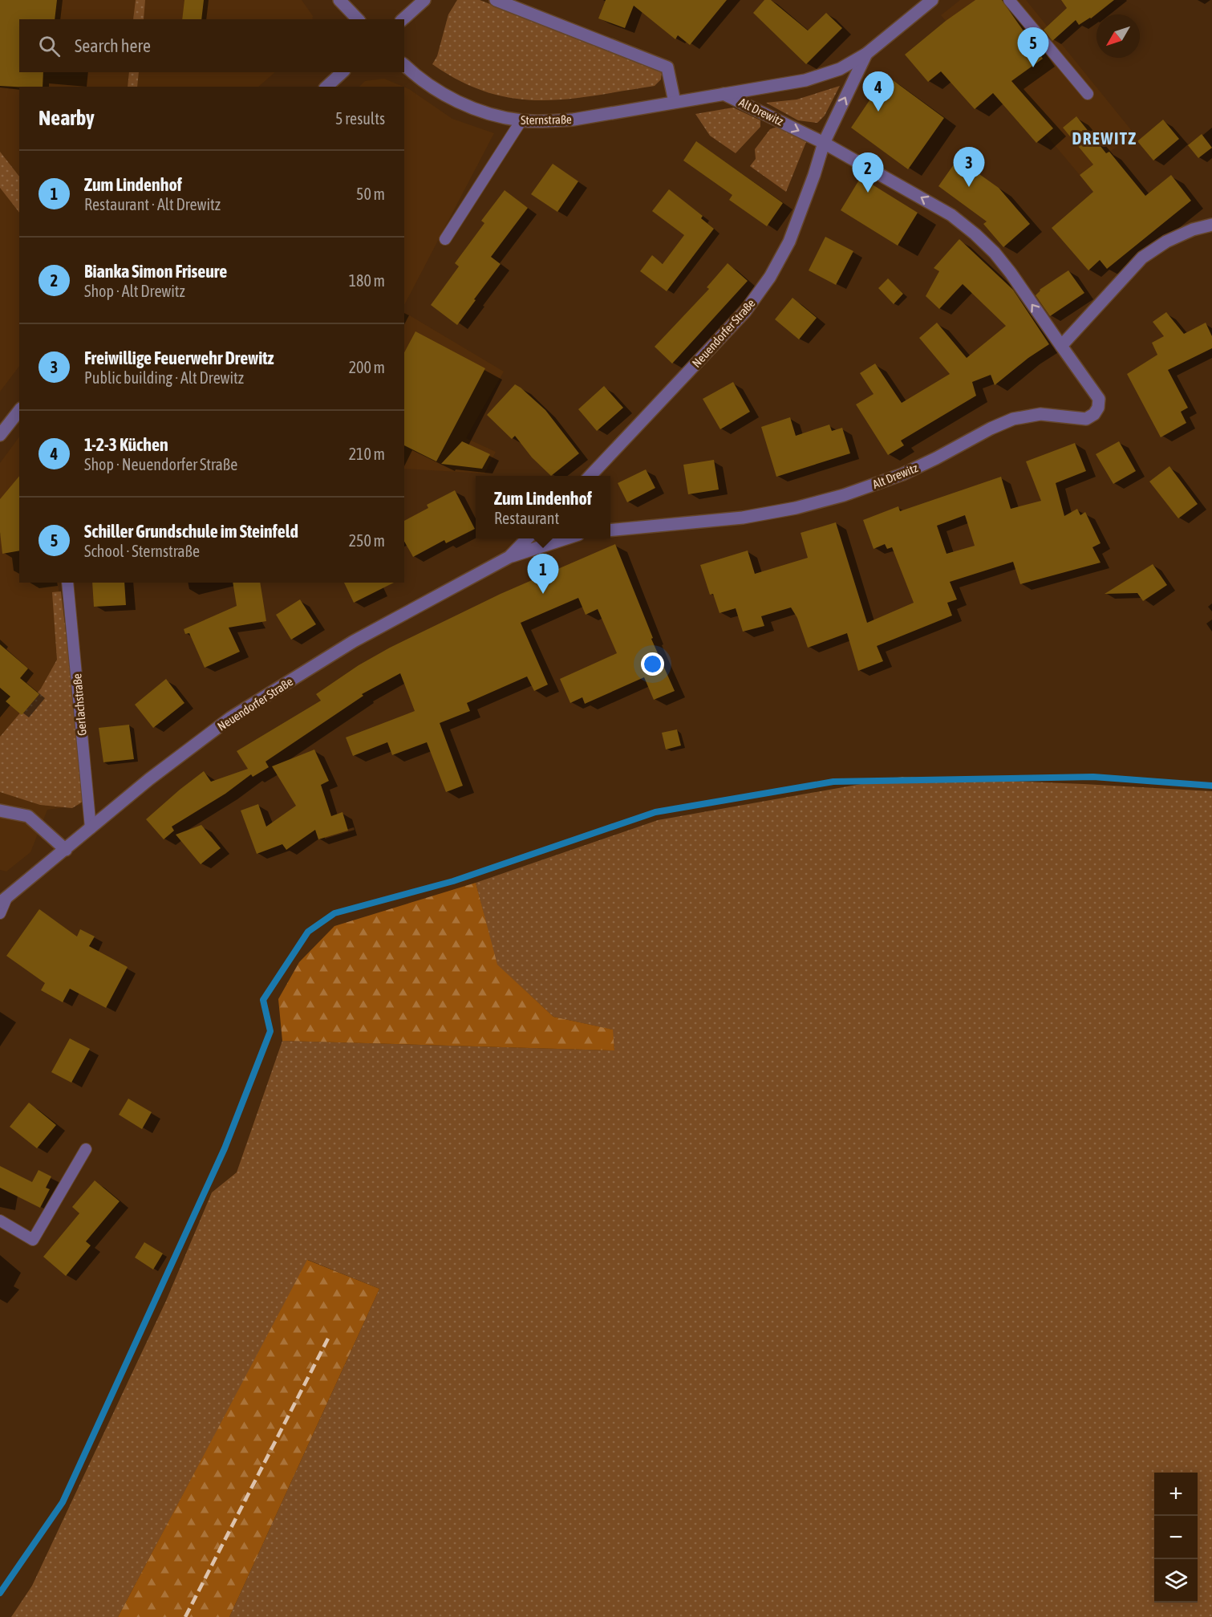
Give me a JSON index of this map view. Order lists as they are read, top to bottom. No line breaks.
{"streets":{"street":["Alt Drewitz","Sternstraße","Neuendorfer Straße"],"lane":["Gerlachstraße"]},"crossings":[["Alt Drewitz","Sternstraße"],["Alt Drewitz","Neuendorfer Straße"],["Sternstraße","Neuendorfer Straße"],["Neuendorfer Straße","Gerlachstraße"]],"districts":["DREWITZ"],"north":"bottom left","page":{"search":"Search here","pins":["5","4","3","2","1"],"heading":["Nearby","5 results"],"list":[{"mark":"1","name":"Zum Lindenhof","note":"Restaurant · Alt Drewitz","value":"50 m"},{"mark":"2","name":"Bianka Simon Friseure","note":"Shop · Alt Drewitz","value":"180 m"},{"mark":"3","name":"Freiwillige Feuerwehr Drewitz","note":"Public building · Alt Drewitz","value":"200 m"},{"mark":"4","name":"1-2-3 Küchen","note":"Shop · Neuendorfer Straße","value":"210 m"},{"mark":"5","name":"Schiller Grundschule im Steinfeld","note":"School · Sternstraße","value":"250 m"}],"popup":["Zum Lindenhof","Restaurant"],"map_buttons":["+","−"]}}
